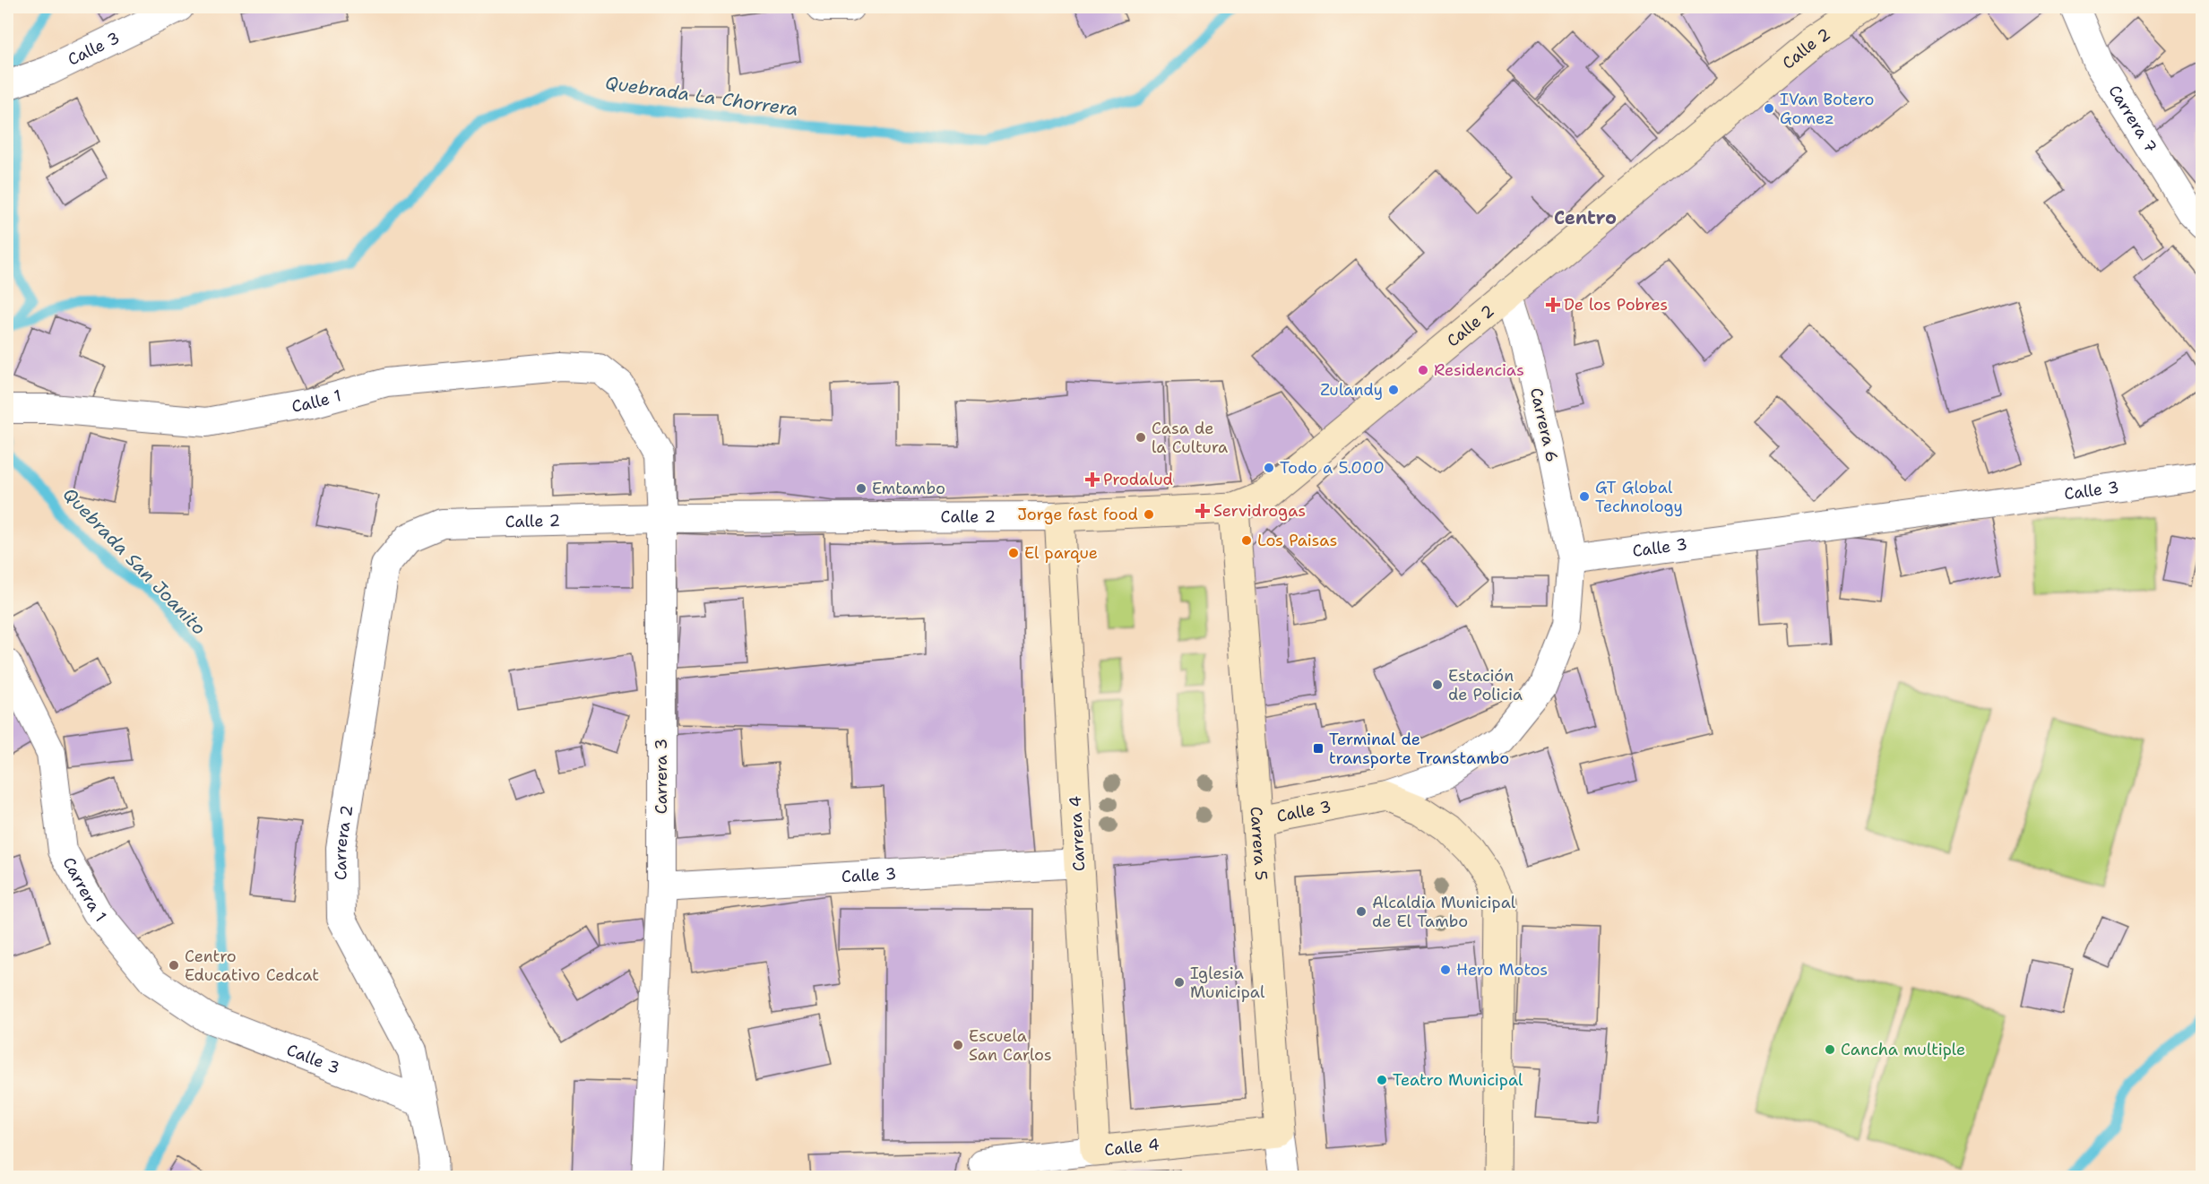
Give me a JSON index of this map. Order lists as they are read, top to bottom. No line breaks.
{"streets":{"main road":["Calle 3","Calle 2","Carrera 4","Carrera 5","Calle 4"],"street":["Carrera 7","Calle 1","Carrera 6","Carrera 3","Carrera 2","Carrera 1"]},"crossings":[["Calle 3","Carrera 6"],["Calle 3","Carrera 3"],["Calle 3","Carrera 4"],["Calle 3","Carrera 5"],["Calle 3","Carrera 2"],["Calle 3","Carrera 1"],["Calle 2","Carrera 6"],["Calle 2","Carrera 3"],["Calle 2","Carrera 4"],["Calle 2","Carrera 5"],["Calle 2","Carrera 2"],["Calle 1","Carrera 3"],["Carrera 4","Calle 4"],["Carrera 5","Calle 4"]],"districts":["Centro"],"water":["Quebrada La Chorrera","Quebrada San Joanito"],"places":{"other":["IVan Botero Gomez","Residencias","Zulandy","Casa de la Cultura","Todo a 5.000","Emtambo","GT Global Technology","Jorge fast food","Los Paisas","El parque","Estación de Policia","Alcaldia Municipal de El Tambo","Centro Educativo Cedcat","Hero Motos","Iglesia Municipal","Escuela San Carlos","Cancha multiple","Teatro Municipal"],"health":["De los Pobres","Prodalud","Servidrogas"],"transit":["Terminal de transporte Transtambo"]}}
